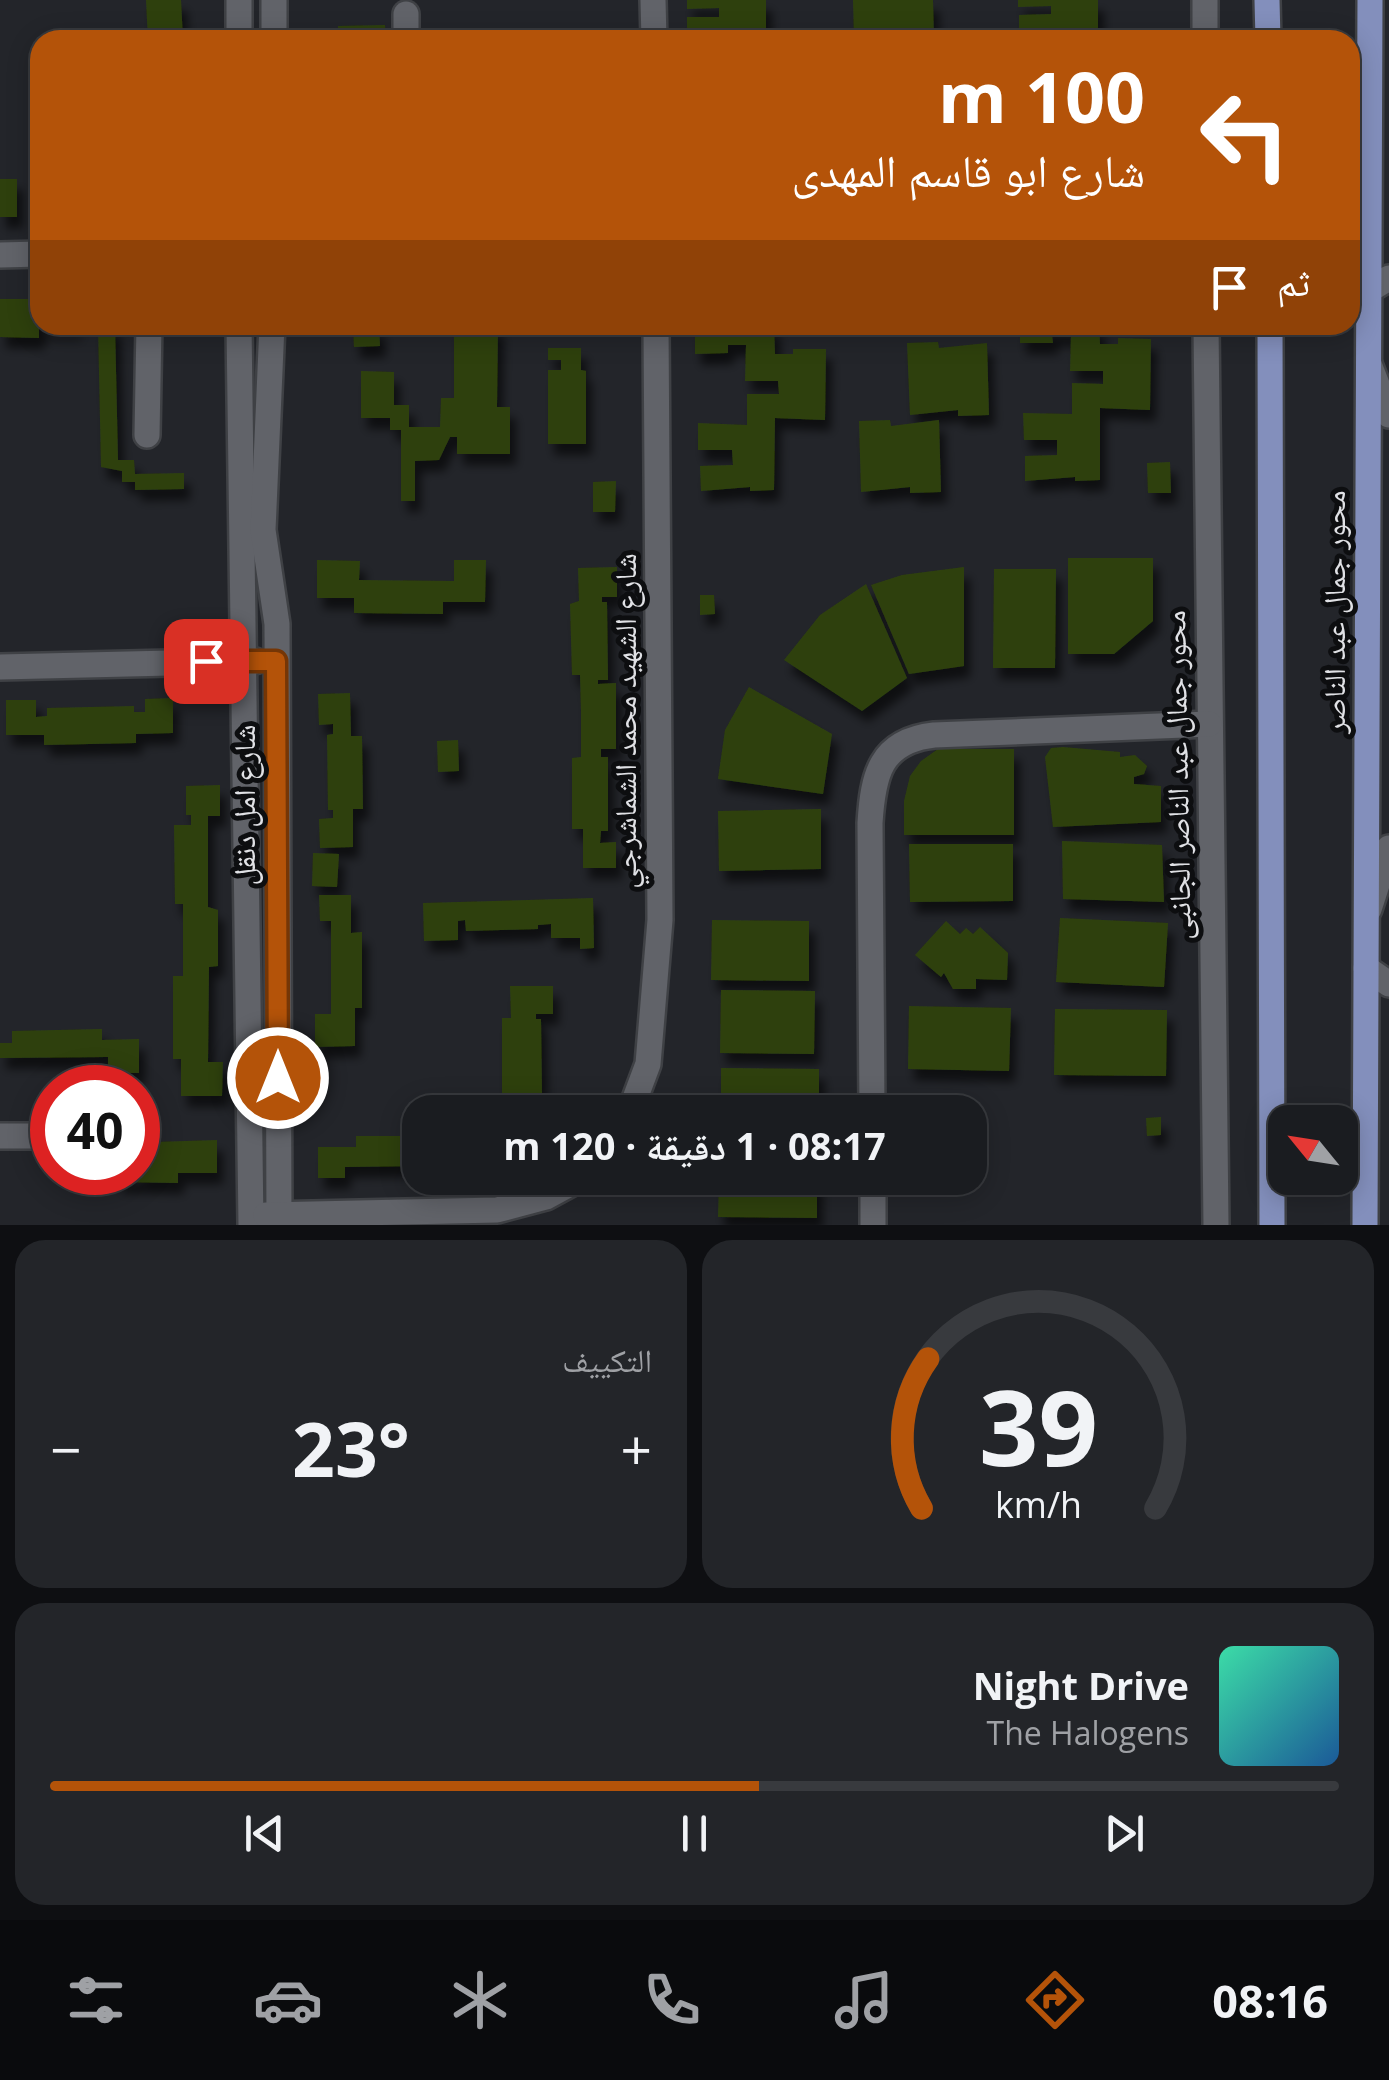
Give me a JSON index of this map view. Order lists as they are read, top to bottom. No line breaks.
{"streets":{"main road":["محور جمال عبد الناصر"],"street":["شارع الشهيد محمد الشماشرجي","محور جمال عبد الناصر الجانبى","شارع امل دنقل"]},"north":"top left","page":{"turn":["100 m","شارع ابو قاسم المهدى"],"then":"ثم","limit":"40","trip":"08:17 · 1 دقيقة · 120 m","tile":"التكييف","heat":["−","23°","+"],"song":["Night Drive","The Halogens"],"tabs":"08:16","gauge":["39","km/h"]}}
